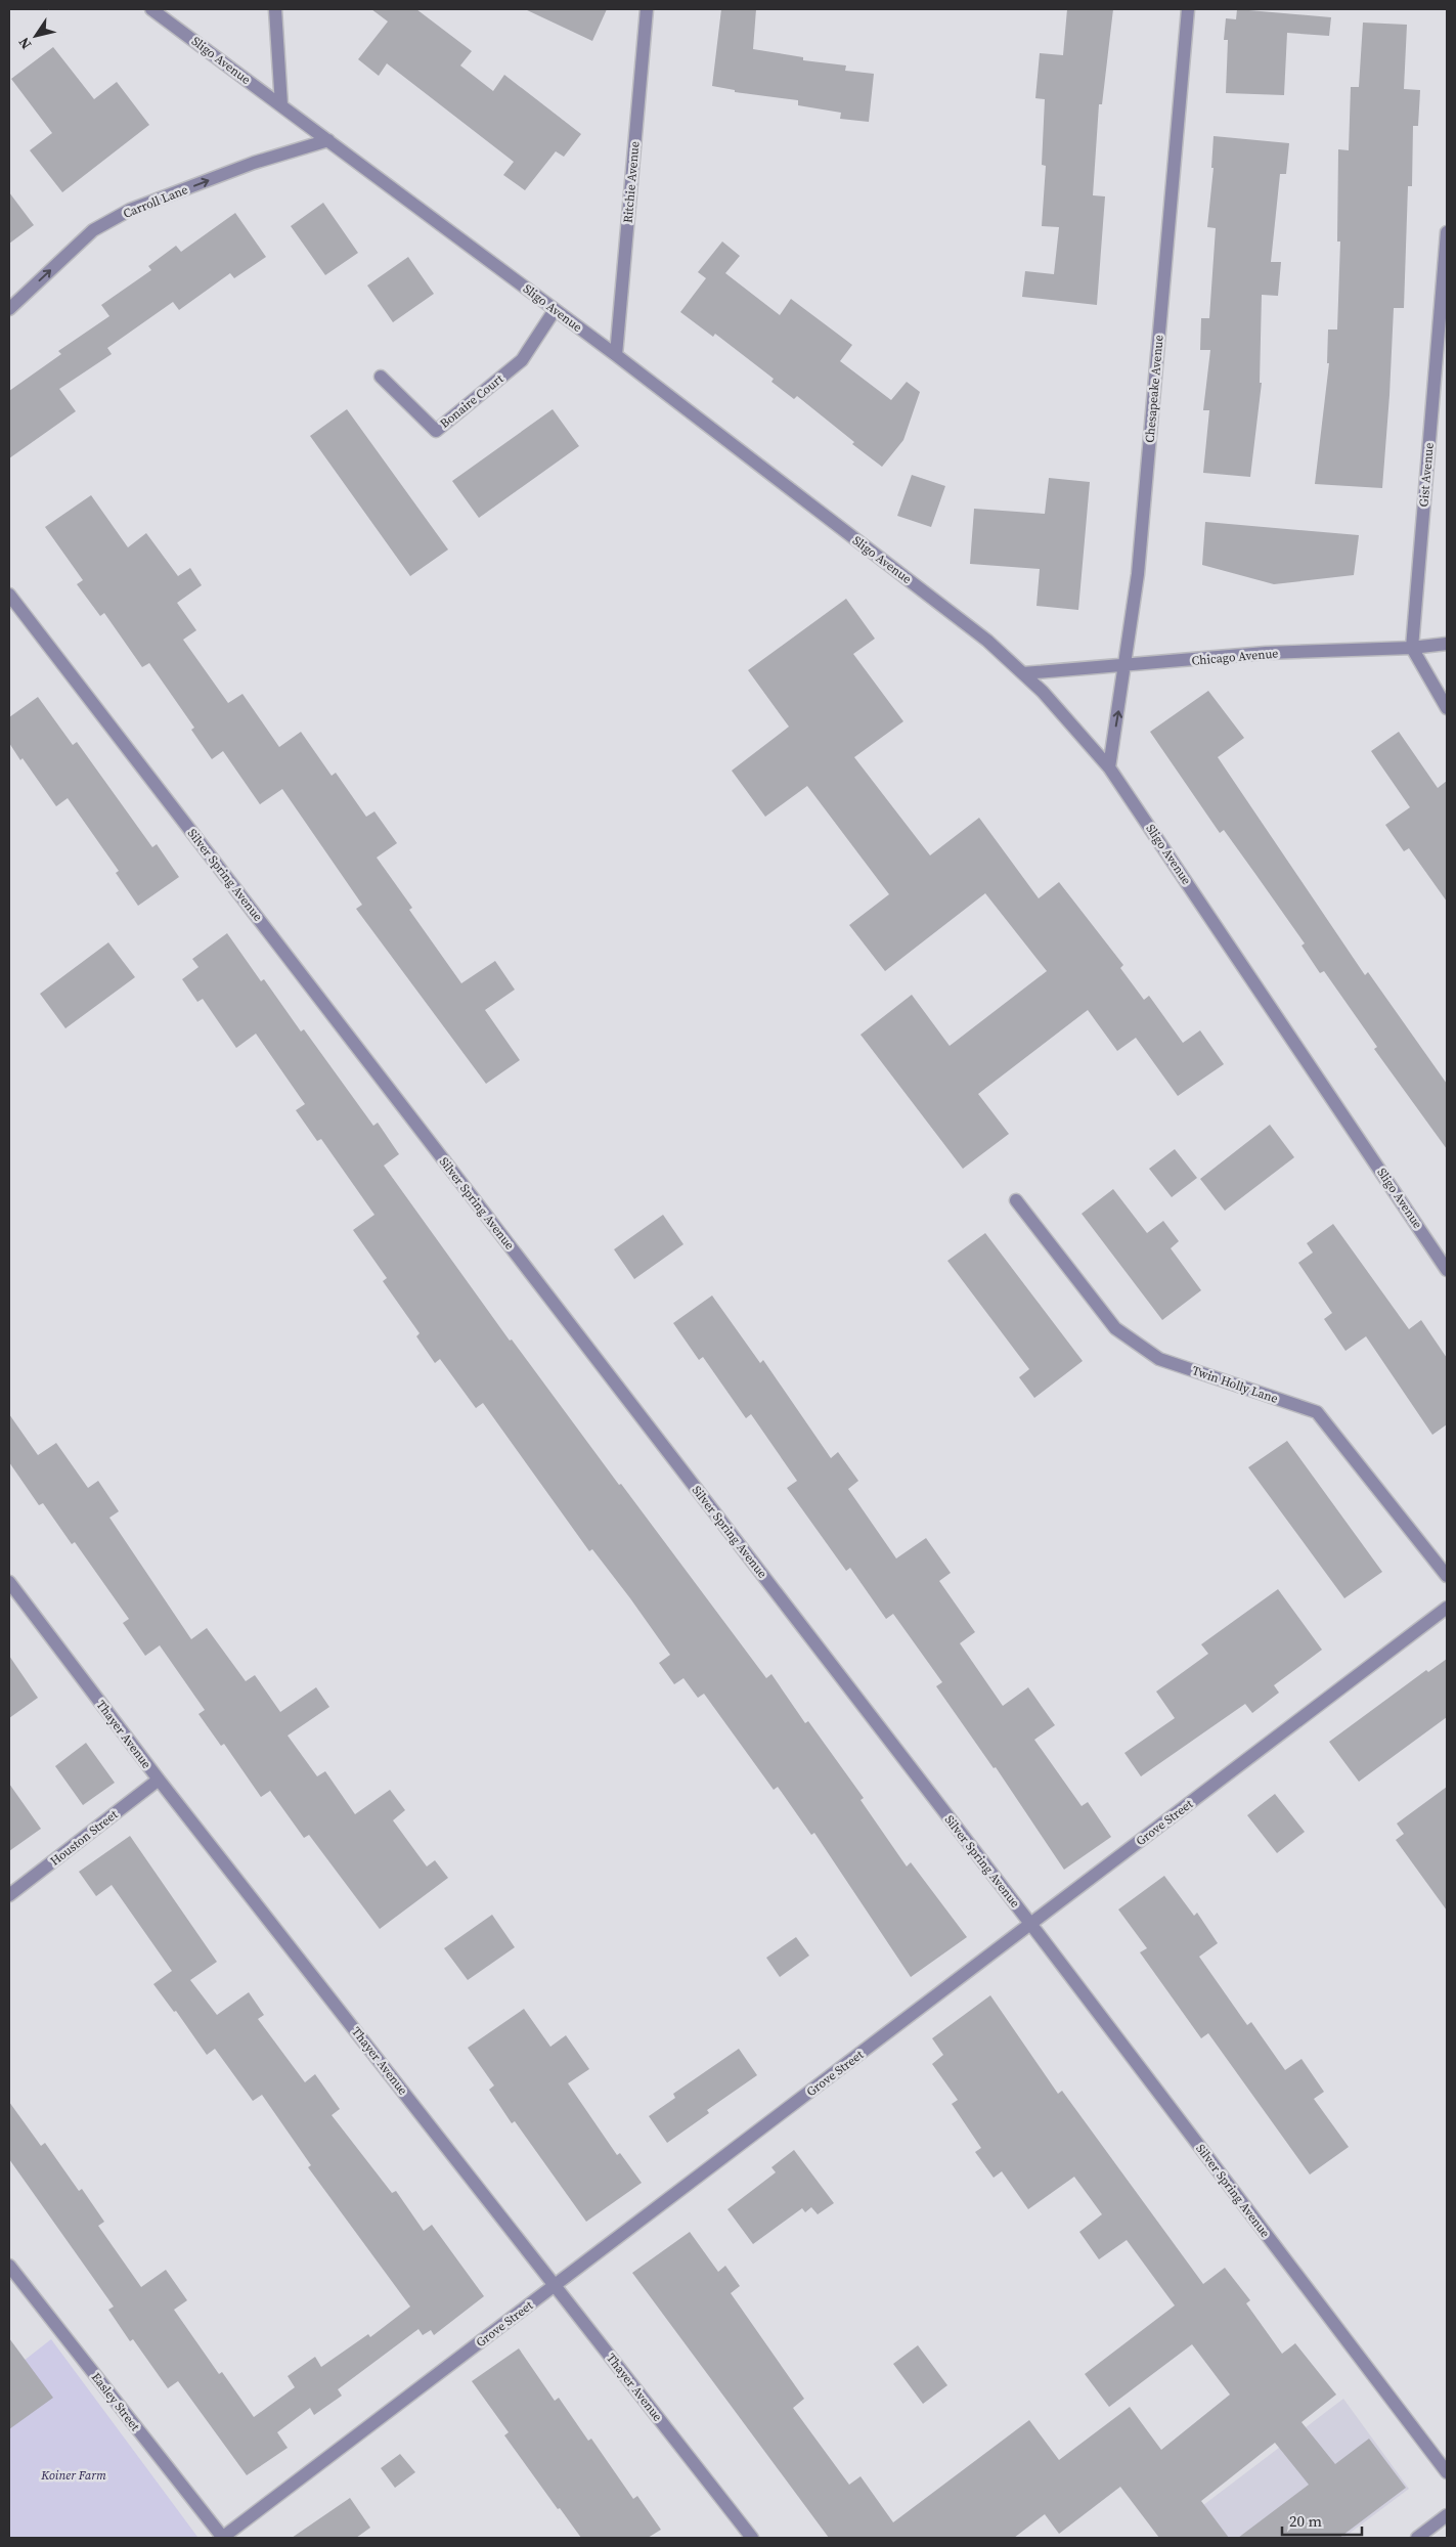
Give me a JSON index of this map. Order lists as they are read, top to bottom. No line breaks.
{"streets":{"street":["Sligo Avenue","Ritchie Avenue","Carroll Lane","Chesapeake Avenue","Bonaire Court","Gist Avenue","Chicago Avenue","Silver Spring Avenue","Twin Holly Lane","Thayer Avenue","Grove Street","Houston Street","Easley Street"]},"crossings":[["Sligo Avenue","Ritchie Avenue"],["Sligo Avenue","Carroll Lane"],["Sligo Avenue","Chesapeake Avenue"],["Sligo Avenue","Bonaire Court"],["Sligo Avenue","Chicago Avenue"],["Chesapeake Avenue","Chicago Avenue"],["Gist Avenue","Chicago Avenue"],["Silver Spring Avenue","Grove Street"],["Thayer Avenue","Grove Street"],["Thayer Avenue","Houston Street"],["Grove Street","Easley Street"]],"one_way":["Carroll Lane"],"parks":["Koiner Farm"],"scale_bar":"20 m","north":"bottom left"}
